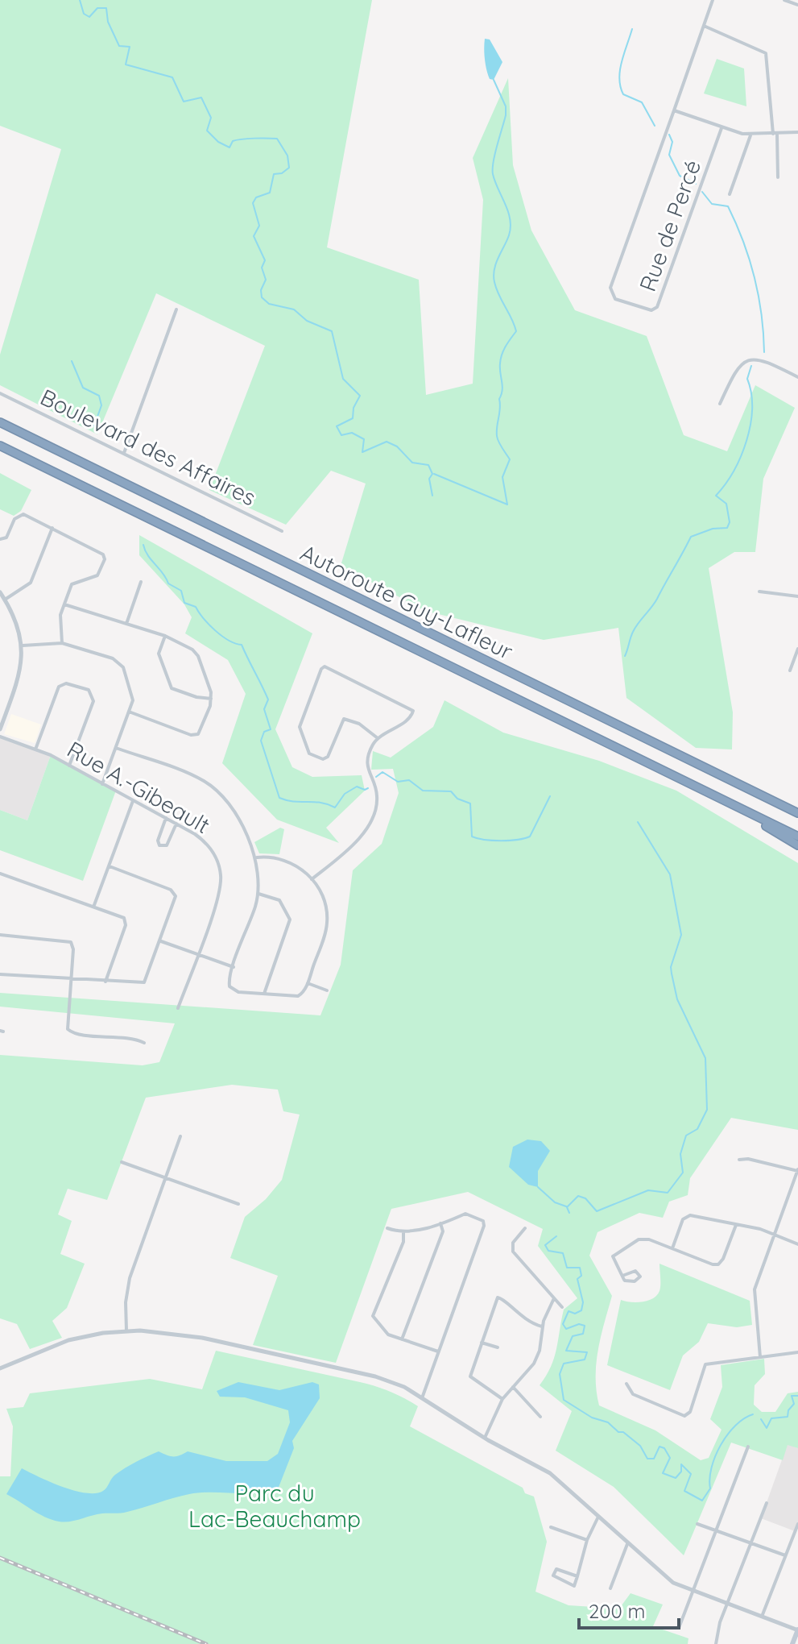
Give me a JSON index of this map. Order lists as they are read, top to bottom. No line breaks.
{"streets":{"highway":["Autoroute Guy-Lafleur"],"street":["Rue de Percé","Boulevard des Affaires","Rue A.-Gibeault"]},"parks":["Parc du Lac-Beauchamp"],"scale_bar":"200 m"}
